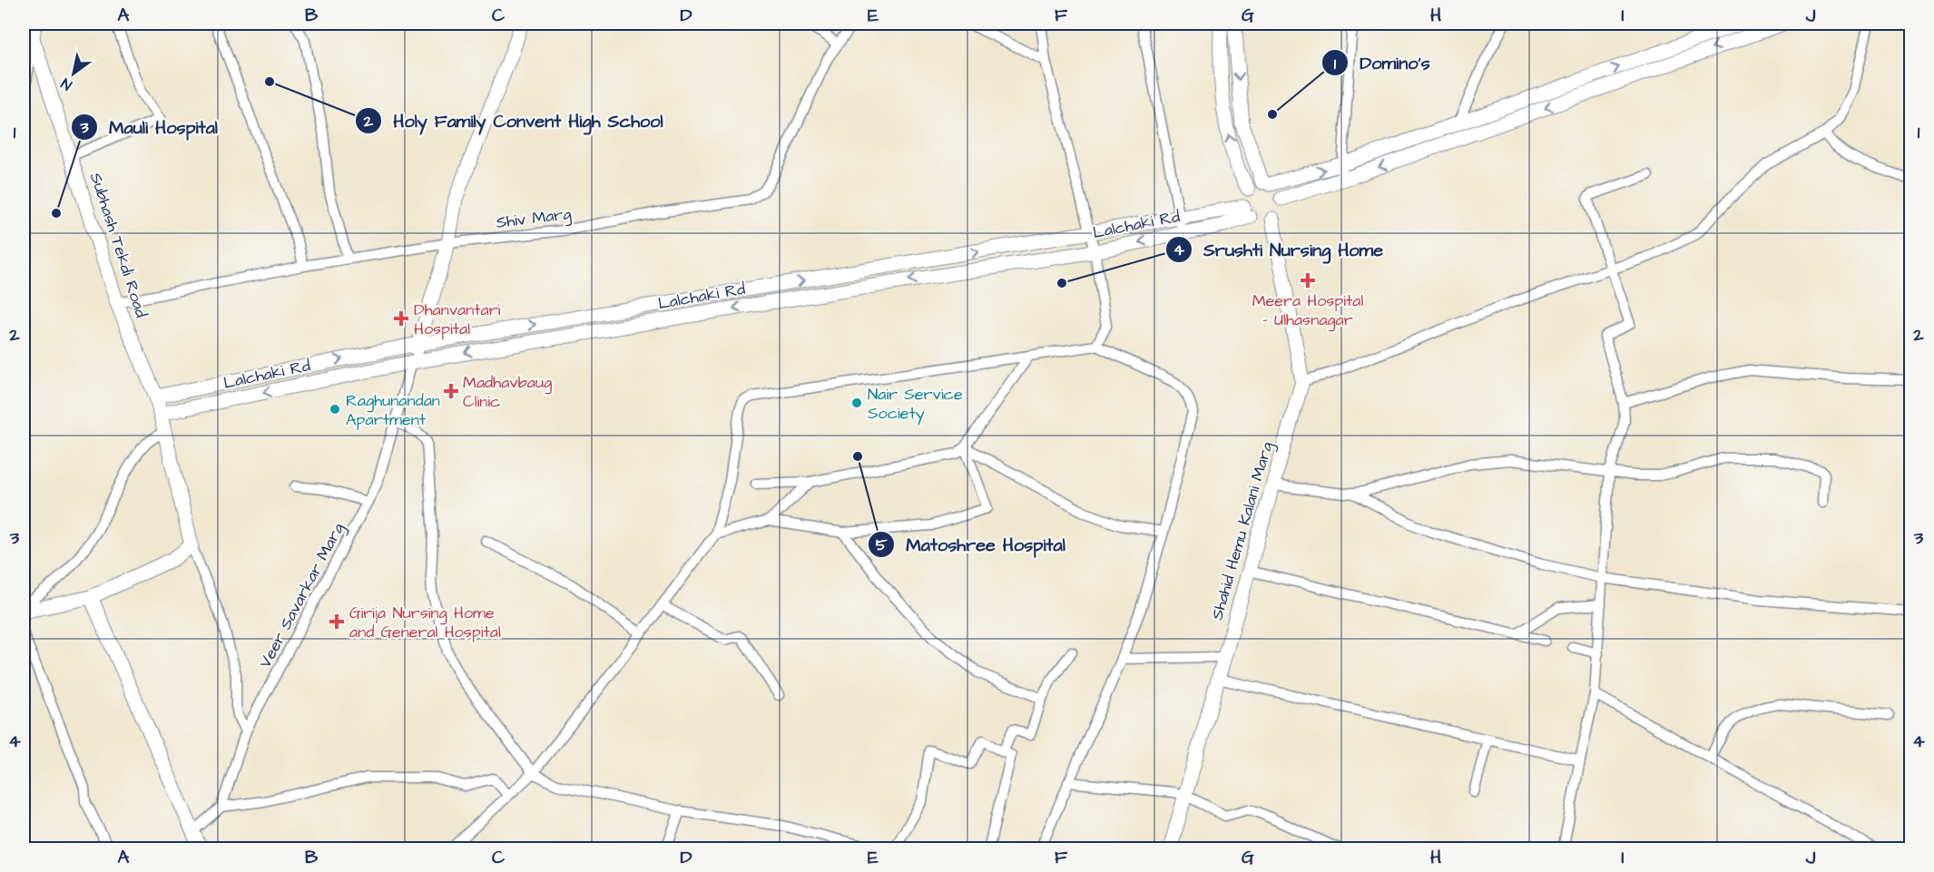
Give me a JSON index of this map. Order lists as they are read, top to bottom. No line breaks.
{"streets":{"main road":["Lalchaki Rd","Subhash Tekdi Road","Shahid Hemu Kalani Marg"],"street":["Shiv Marg","Veer Savarkar Marg"]},"crossings":[["Shiv Marg","Subhash Tekdi Road"],["Lalchaki Rd","Subhash Tekdi Road"],["Lalchaki Rd","Shahid Hemu Kalani Marg"],["Lalchaki Rd","Veer Savarkar Marg"]],"places":{"other":["Holy Family Convent High School","Domino's","Mauli Hospital","Srushti Nursing Home","Nair Service Society","Raghunandan Apartment","Matoshree Hospital"],"health":["Meera Hospital - Ulhasnagar","Dhanvantari Hospital","Madhavbaug Clinic","Girija Nursing Home and General Hospital"]},"north":"bottom left","grid":{"columns":["A","B","C","D","E","F","G","H","I","J"],"rows":["1","2","3","4"]}}
